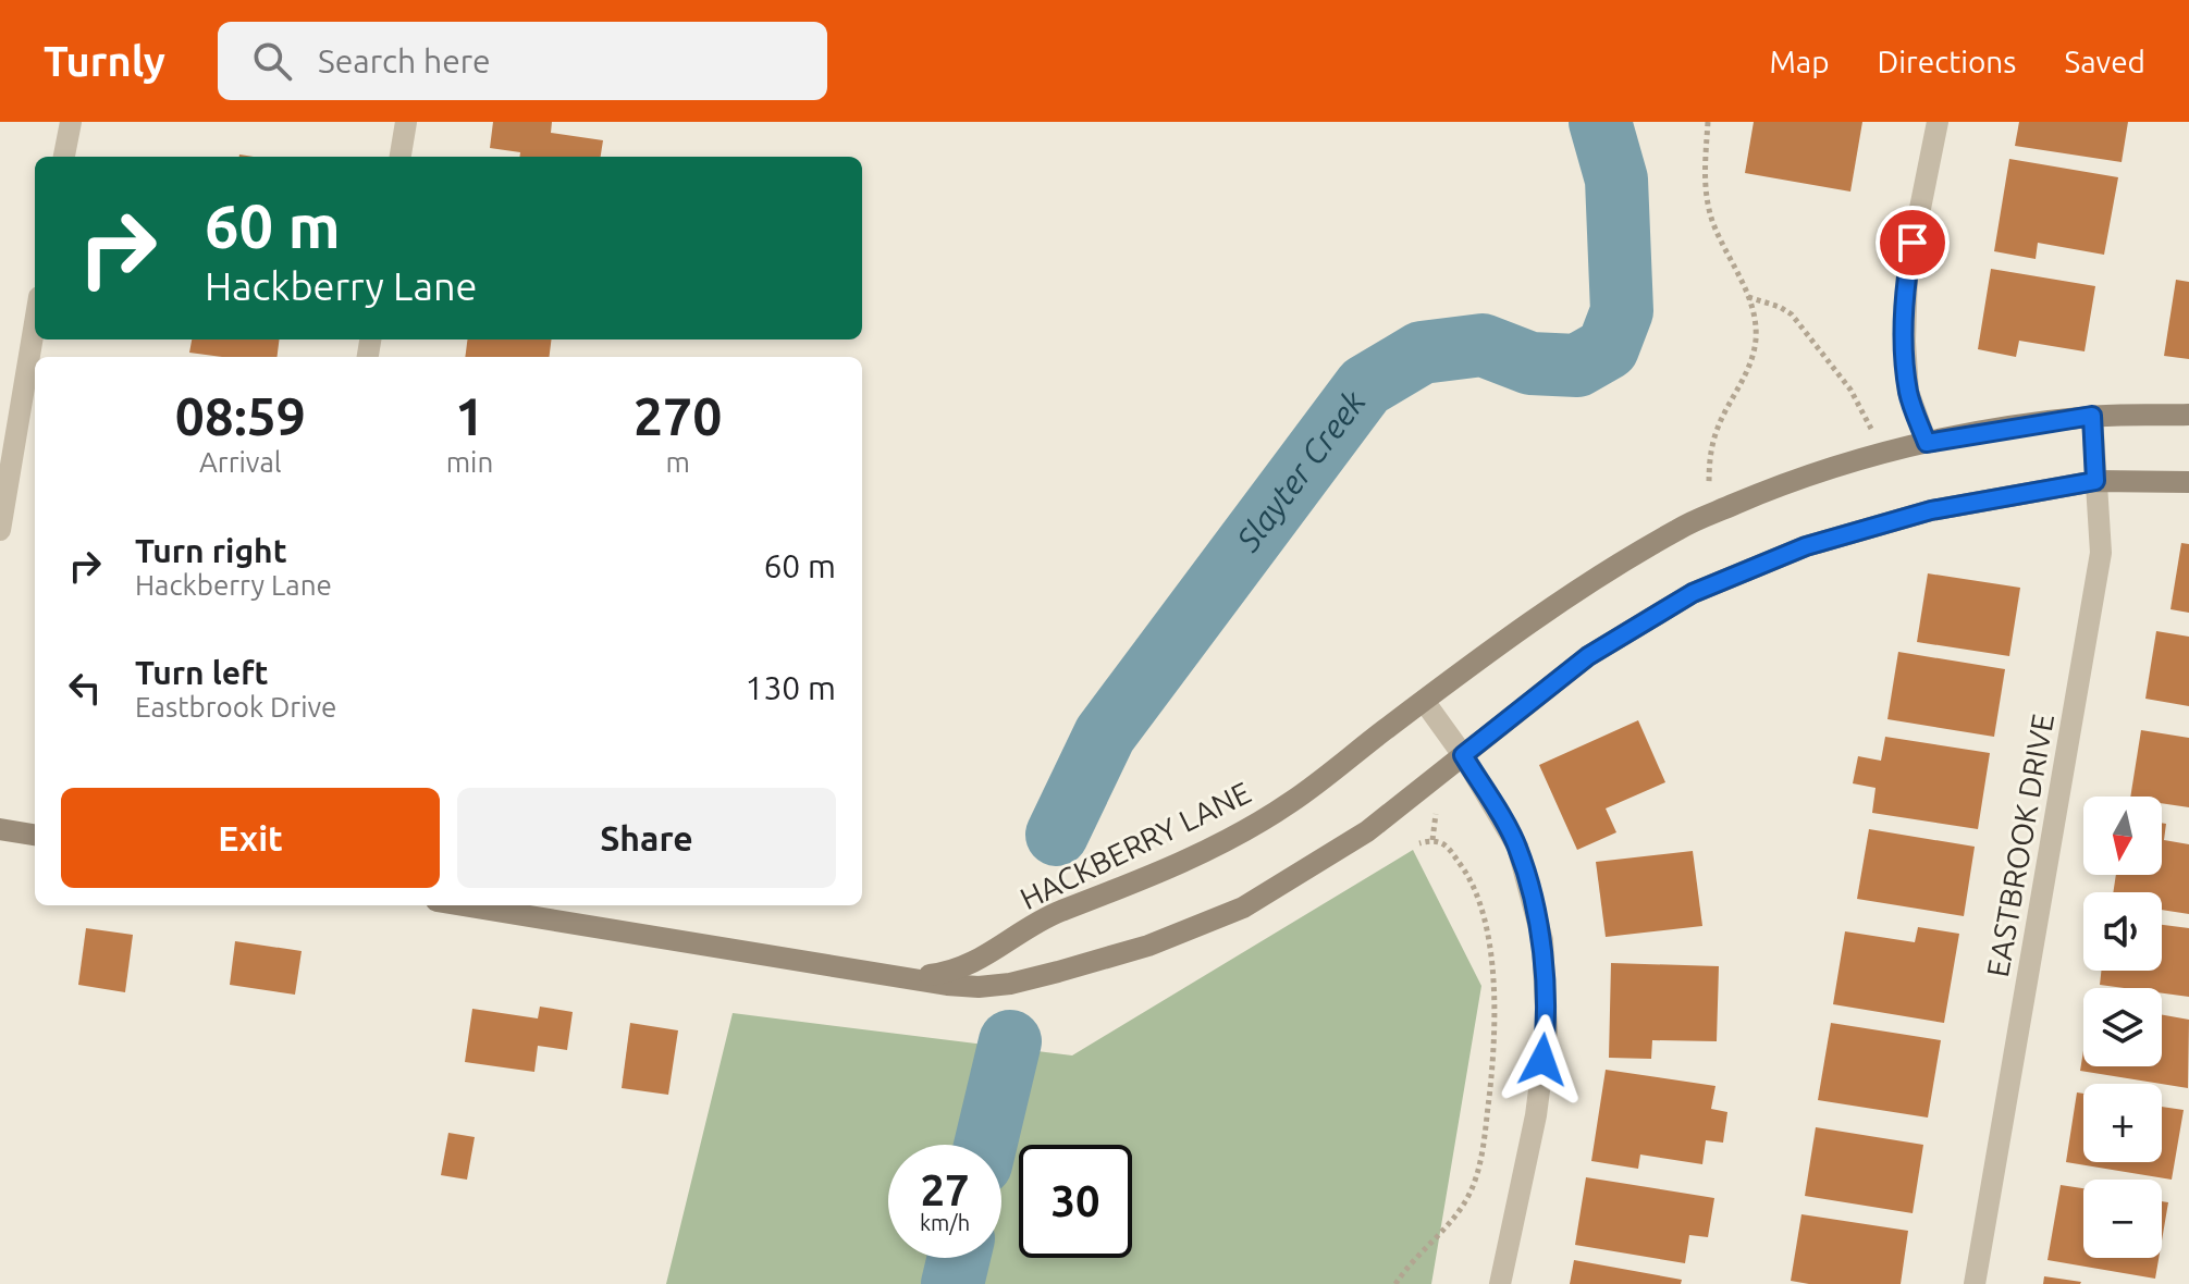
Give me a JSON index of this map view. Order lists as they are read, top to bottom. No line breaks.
{"streets":{"street":["HACKBERRY LANE","EASTBROOK DRIVE"]},"crossings":[["HACKBERRY LANE","EASTBROOK DRIVE"]],"water":["Slayter Creek"],"north":"bottom","page":{"header":"Turnly","search":"Search here","nav":["Map","Directions","Saved"],"turn":["60 m","Hackberry Lane"],"eta":["08:59","Arrival","1","min","270","m"],"list":[{"name":"Turn right","note":"Hackberry Lane","value":"60 m"},{"name":"Turn left","note":"Eastbrook Drive","value":"130 m"}],"buttons":["Exit","Share"],"map_buttons":["+","−"],"speed":"27 km/h","limit":"30"}}
